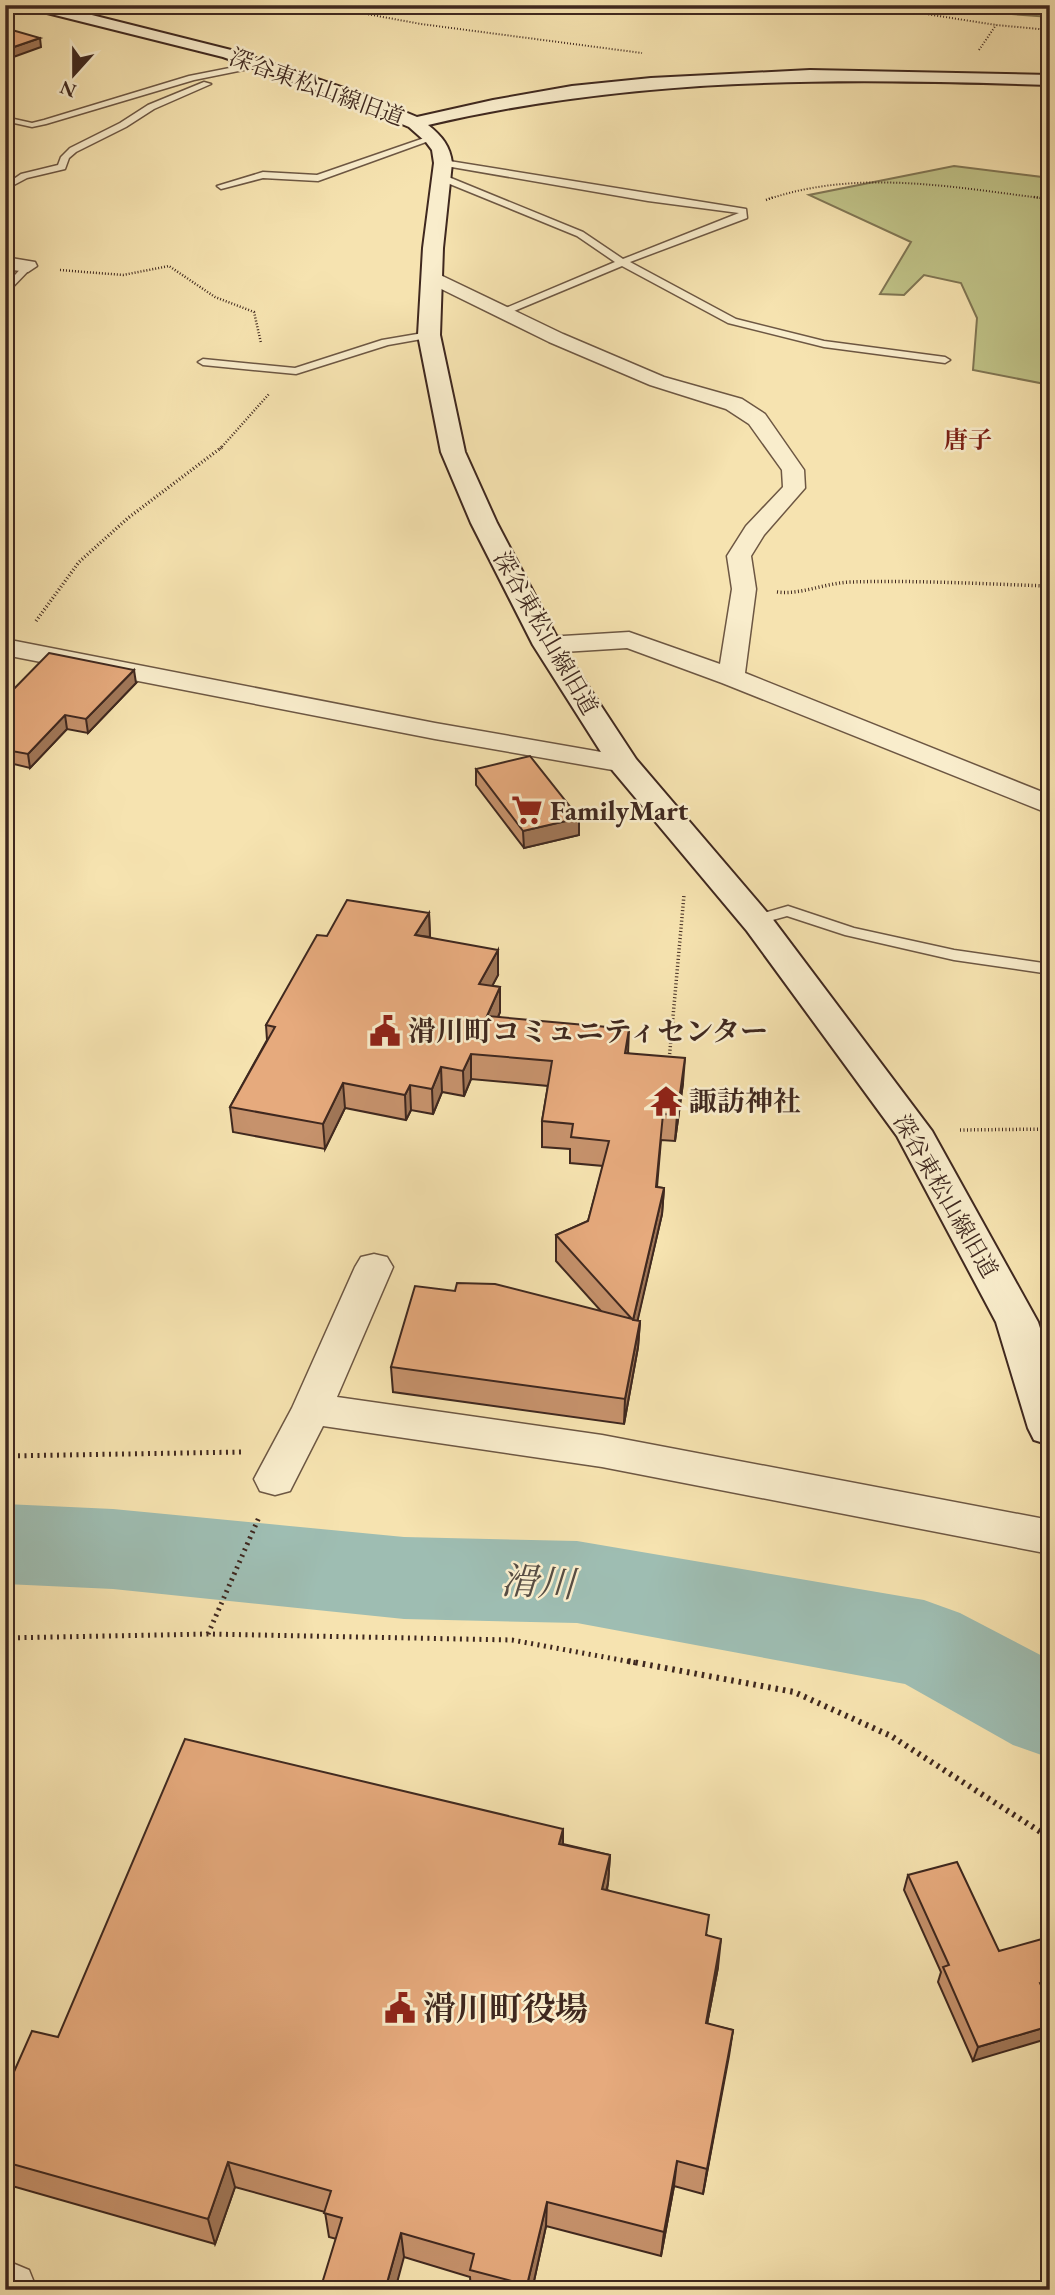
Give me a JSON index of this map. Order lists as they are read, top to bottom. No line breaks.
{"streets":{"street":["深谷東松山線旧道"]},"districts":["唐子"],"water":["滑川"],"places":{"supermarket":["FamilyMart"],"public building":["滑川町コミュニティセンター","滑川町役場"],"temple":["諏訪神社"]},"north":"bottom"}
